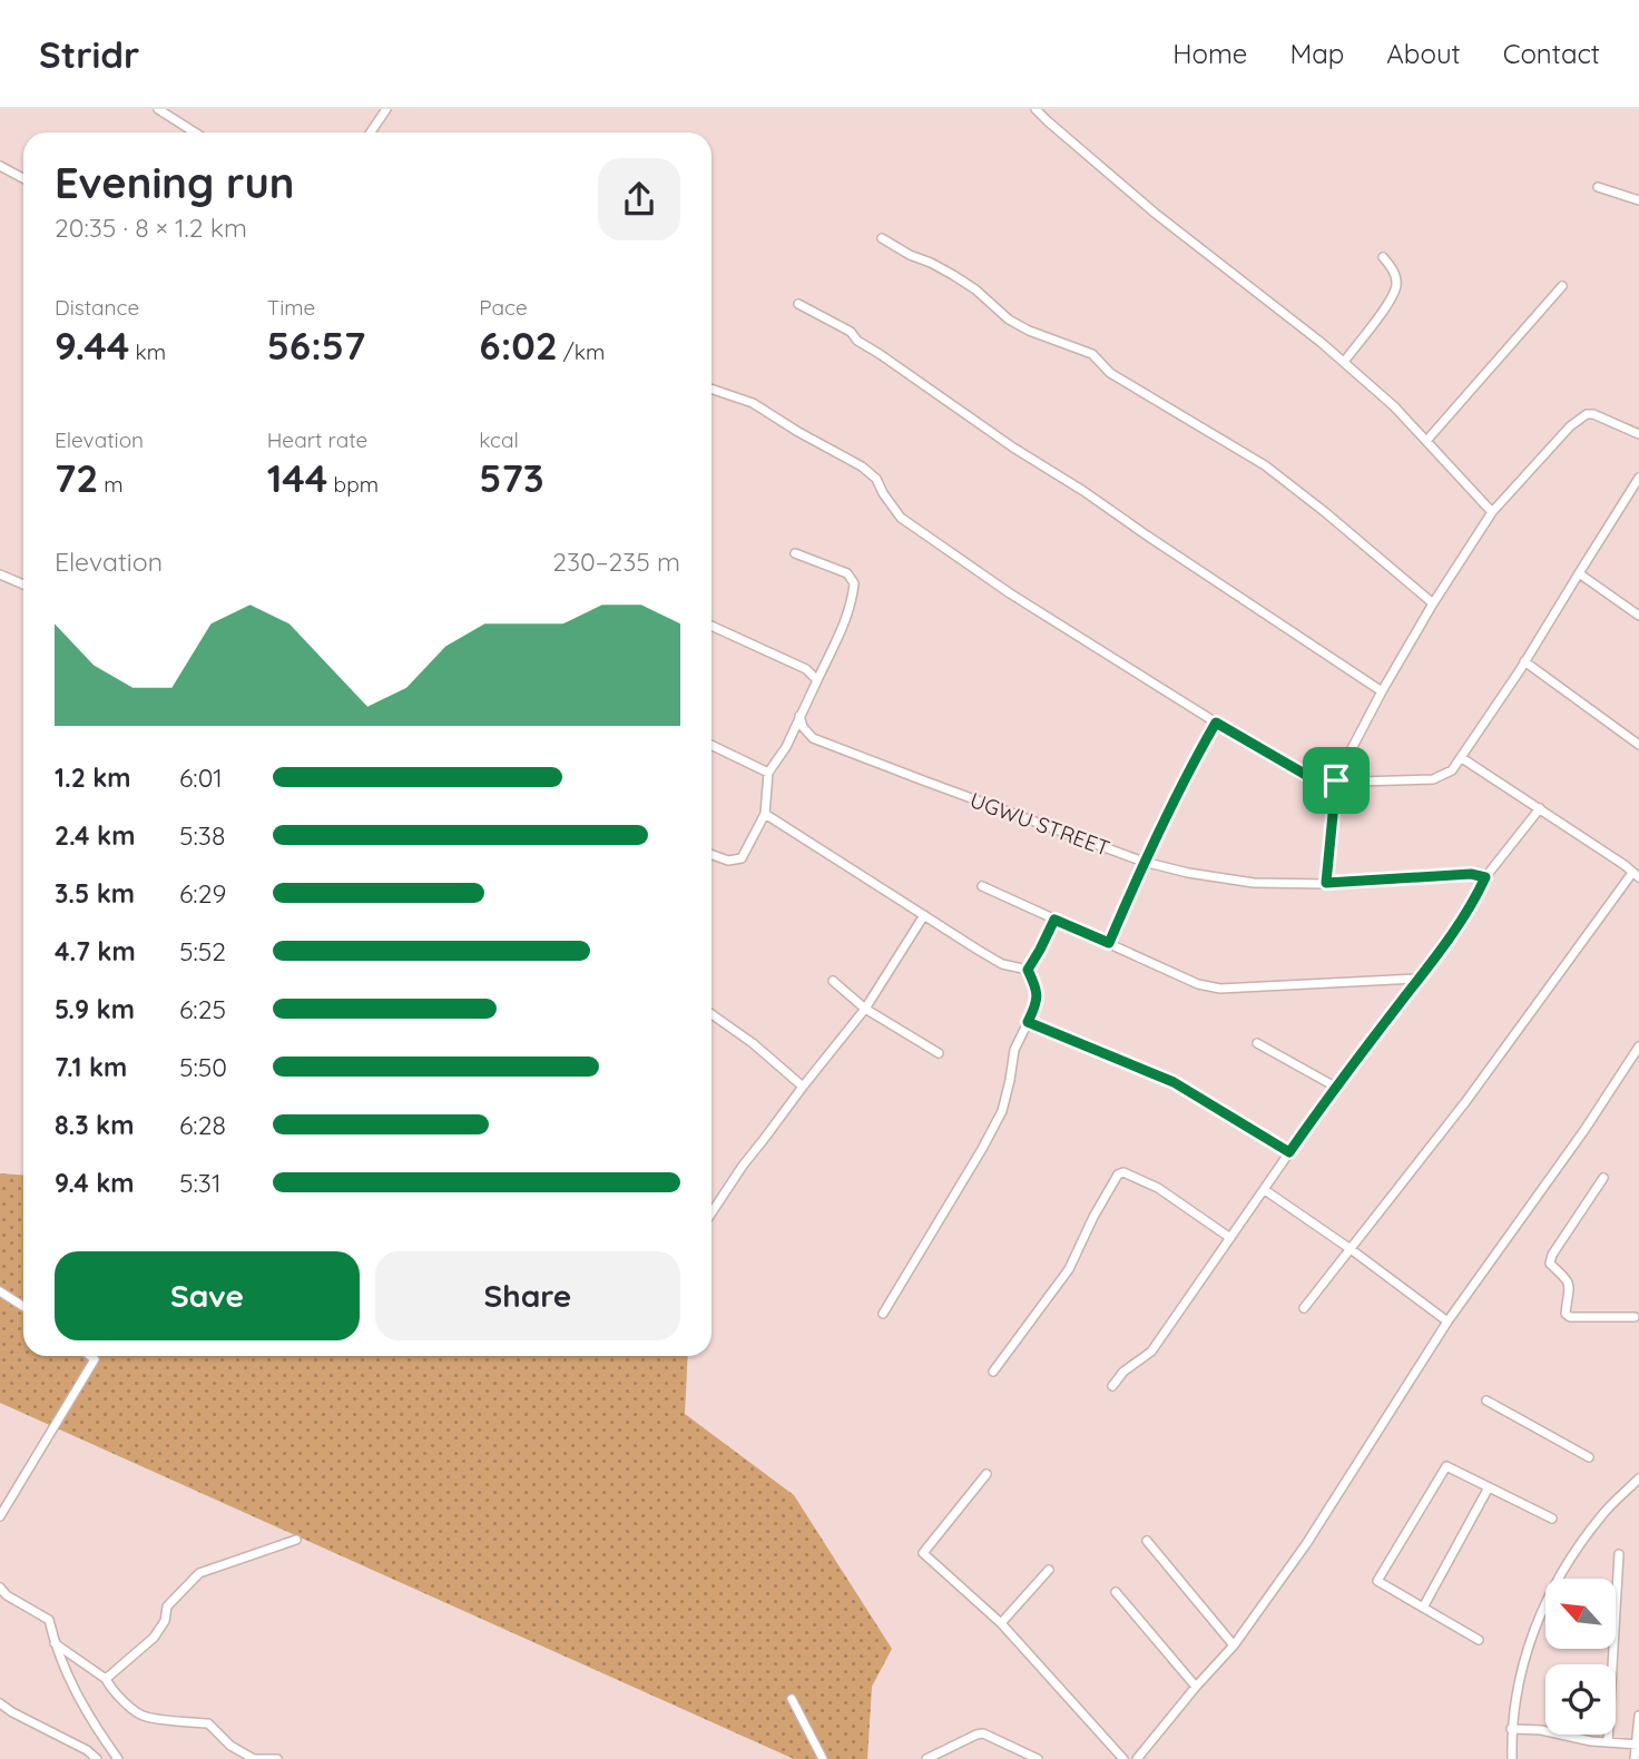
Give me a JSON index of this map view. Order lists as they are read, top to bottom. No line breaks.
{"streets":{"street":["UGWU STREET"]},"north":"top left","page":{"header":"Stridr","nav":["Home","Map","About","Contact"],"heading":["Evening run","20:35 · 8 × 1.2 km"],"stats":[["Distance","9.44 km"],["Time","56:57"],["Pace","6:02 /km"],["Elevation","72 m"],["Heart rate","144 bpm"],["kcal","573"]],"chart":["Elevation","230–235 m"],"list":[{"name":"1.2 km","note":"6:01"},{"name":"2.4 km","note":"5:38"},{"name":"3.5 km","note":"6:29"},{"name":"4.7 km","note":"5:52"},{"name":"5.9 km","note":"6:25"},{"name":"7.1 km","note":"5:50"},{"name":"8.3 km","note":"6:28"},{"name":"9.4 km","note":"5:31"}],"buttons":["Save","Share"]}}
